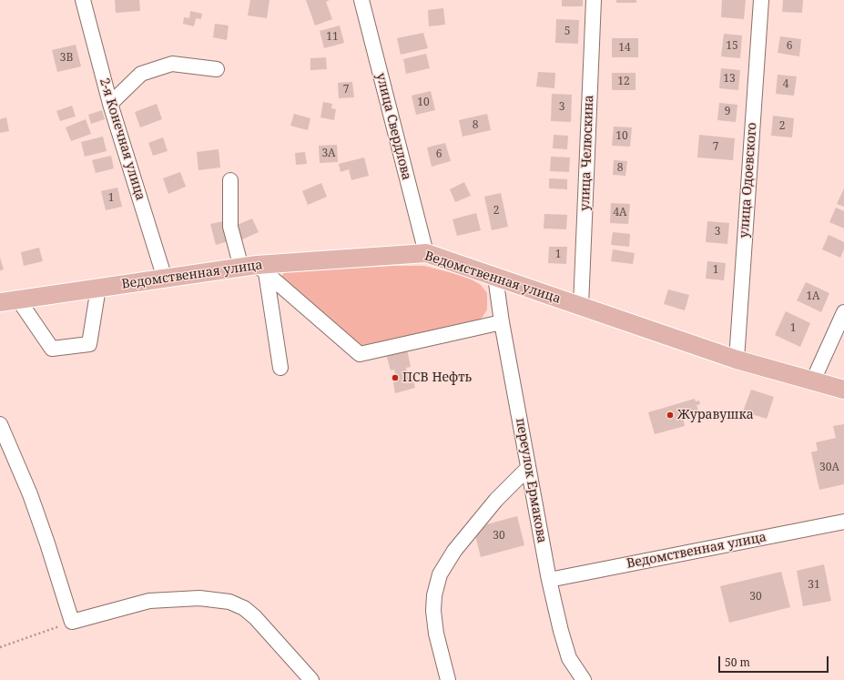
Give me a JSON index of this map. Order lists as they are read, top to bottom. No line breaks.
{"streets":{"main road":["Ведомственная улица"],"street":["улица Свердлова","2-я Конечная улица","улица Челюскина","улица Одоевского","переулок Ермакова"]},"crossings":[["улица Свердлова","Ведомственная улица"],["2-я Конечная улица","Ведомственная улица"],["улица Челюскина","Ведомственная улица"],["улица Одоевского","Ведомственная улица"],["Ведомственная улица","переулок Ермакова"]],"places":["ПСВ Нефть","Журавушка"],"house_numbers":["5","11","15","6","14","3В","13","12","4","7","10","3","9","8","2","10","7","3А","6","8","1","2","4А","3","1","1","1А","1","30А","30","31","30"],"scale_bar":"50 m"}
